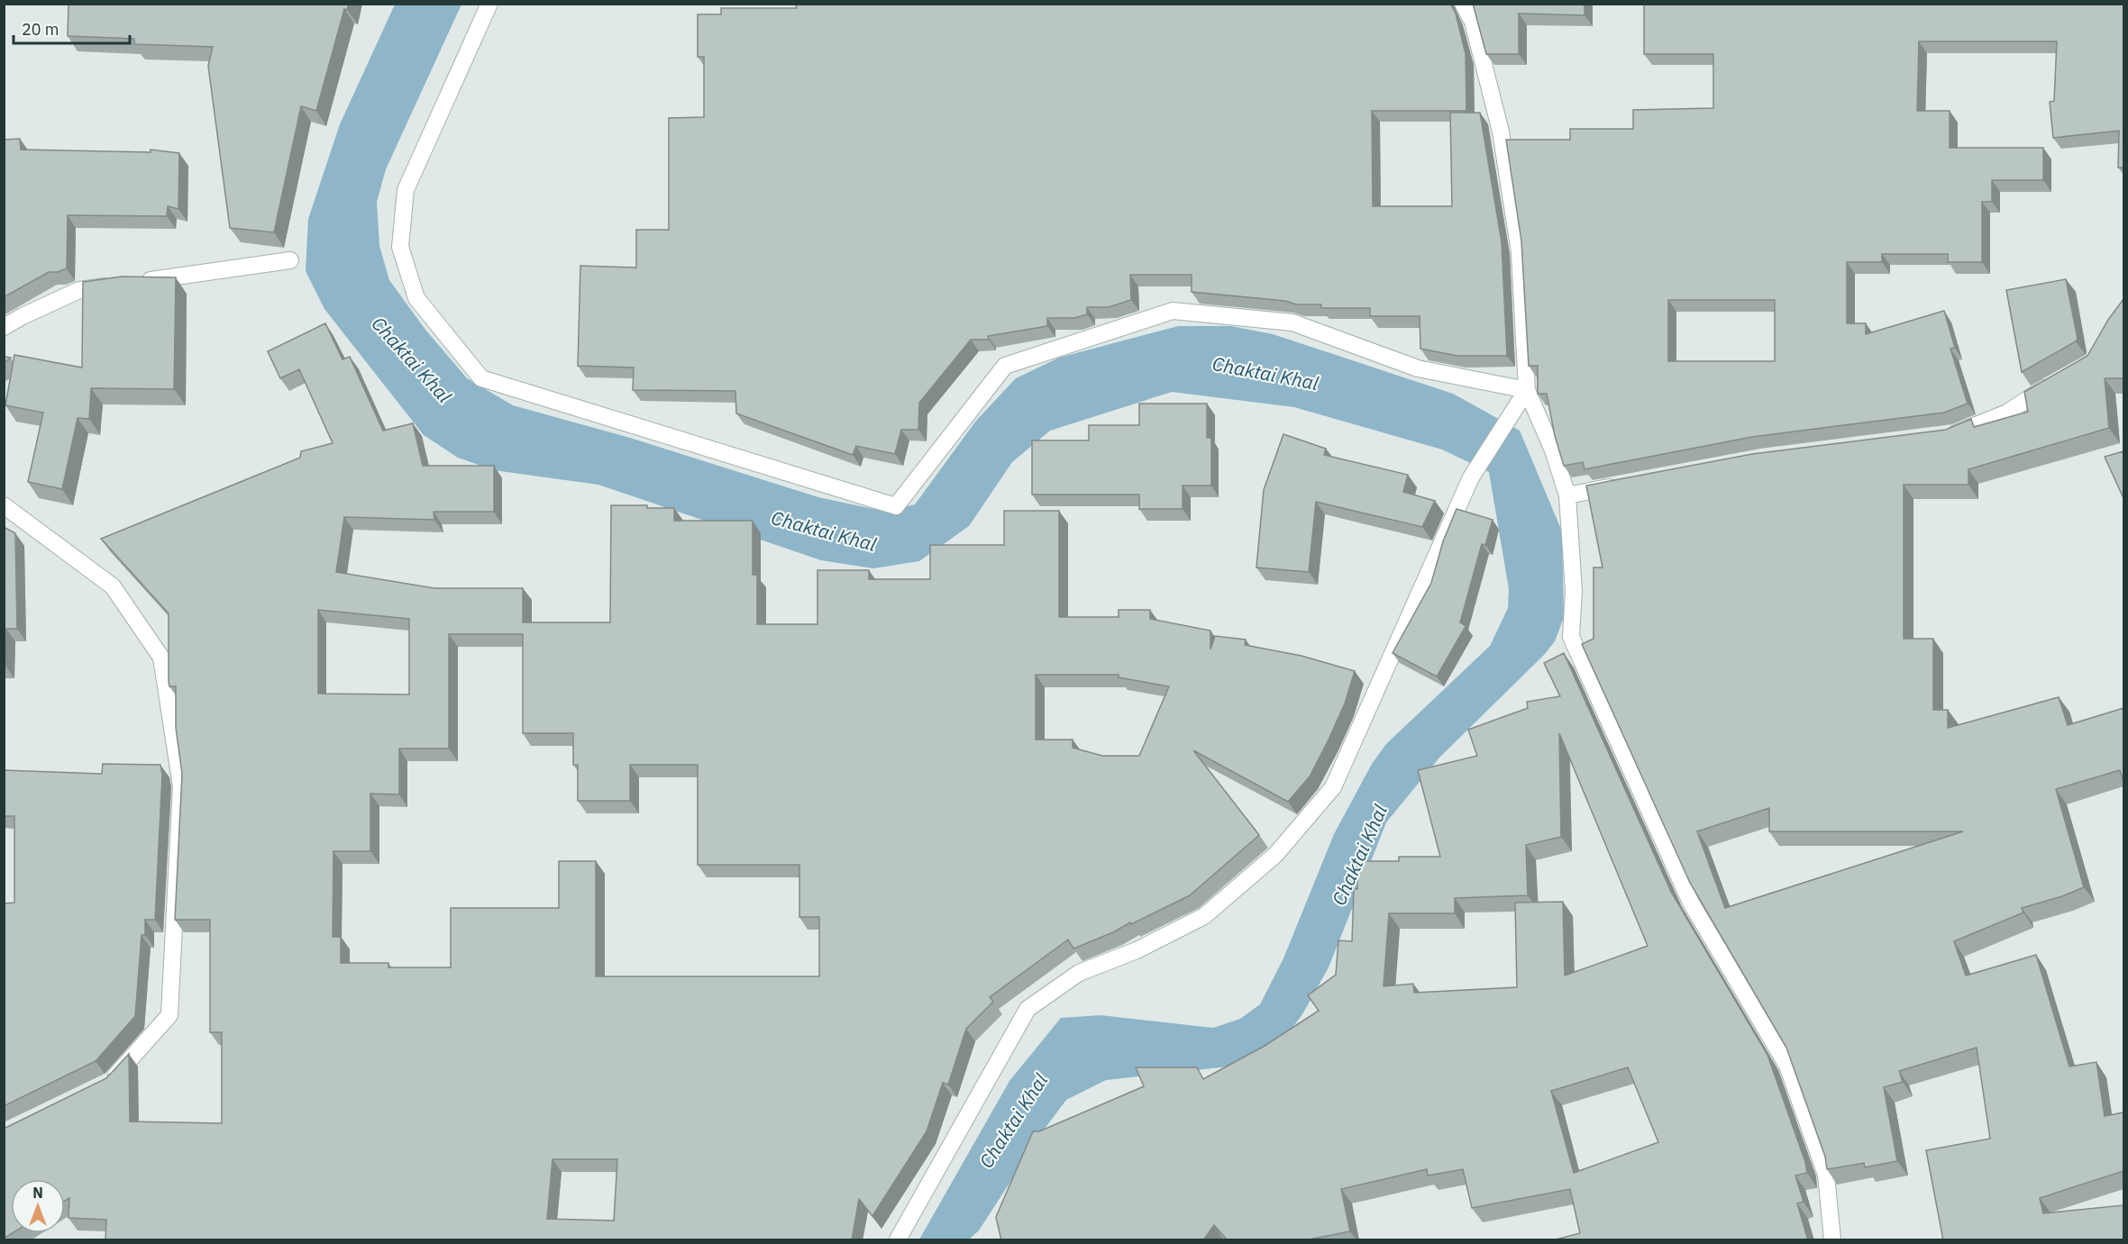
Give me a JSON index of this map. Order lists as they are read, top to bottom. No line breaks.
{"water":["Chaktai Khal"],"scale_bar":"20 m","north":"top"}
